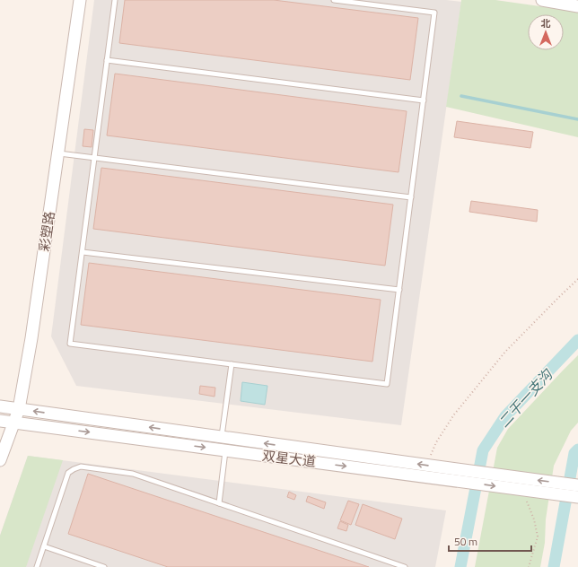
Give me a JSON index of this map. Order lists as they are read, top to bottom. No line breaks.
{"streets":{"street":["彩塑路","双星大道"]},"crossings":[["彩塑路","双星大道"]],"water":["二干一支沟"],"scale_bar":"50 m","north":"top"}
